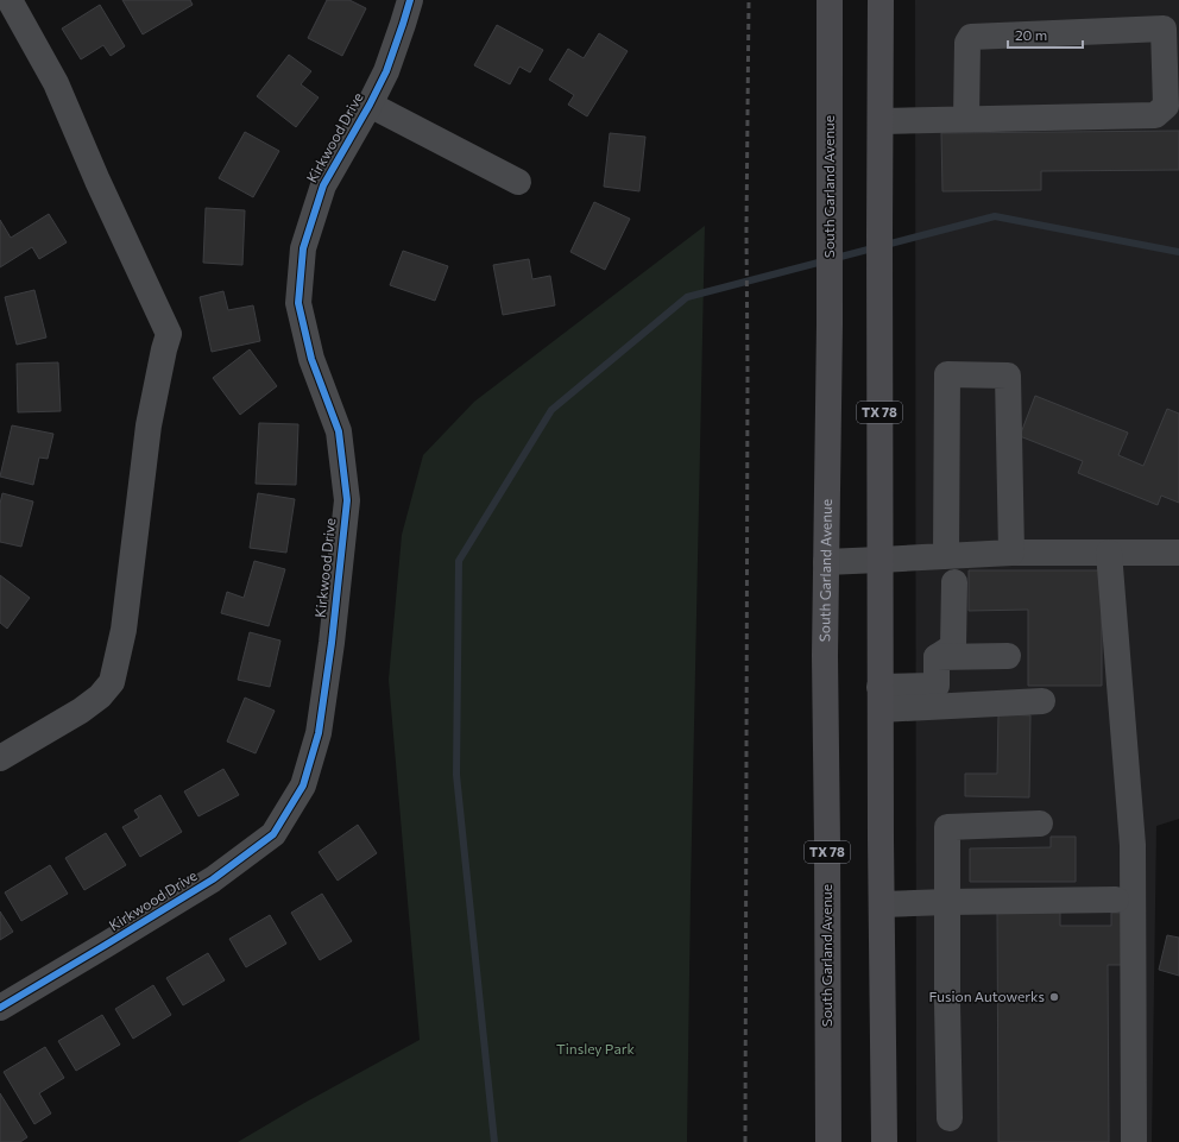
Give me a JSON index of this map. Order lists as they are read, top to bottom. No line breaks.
{"streets":{"main road":["South Garland Avenue","TX 78"],"street":["Kirkwood Drive"]},"parks":["Tinsley Park"],"places":["Fusion Autowerks"],"scale_bar":"20 m"}
